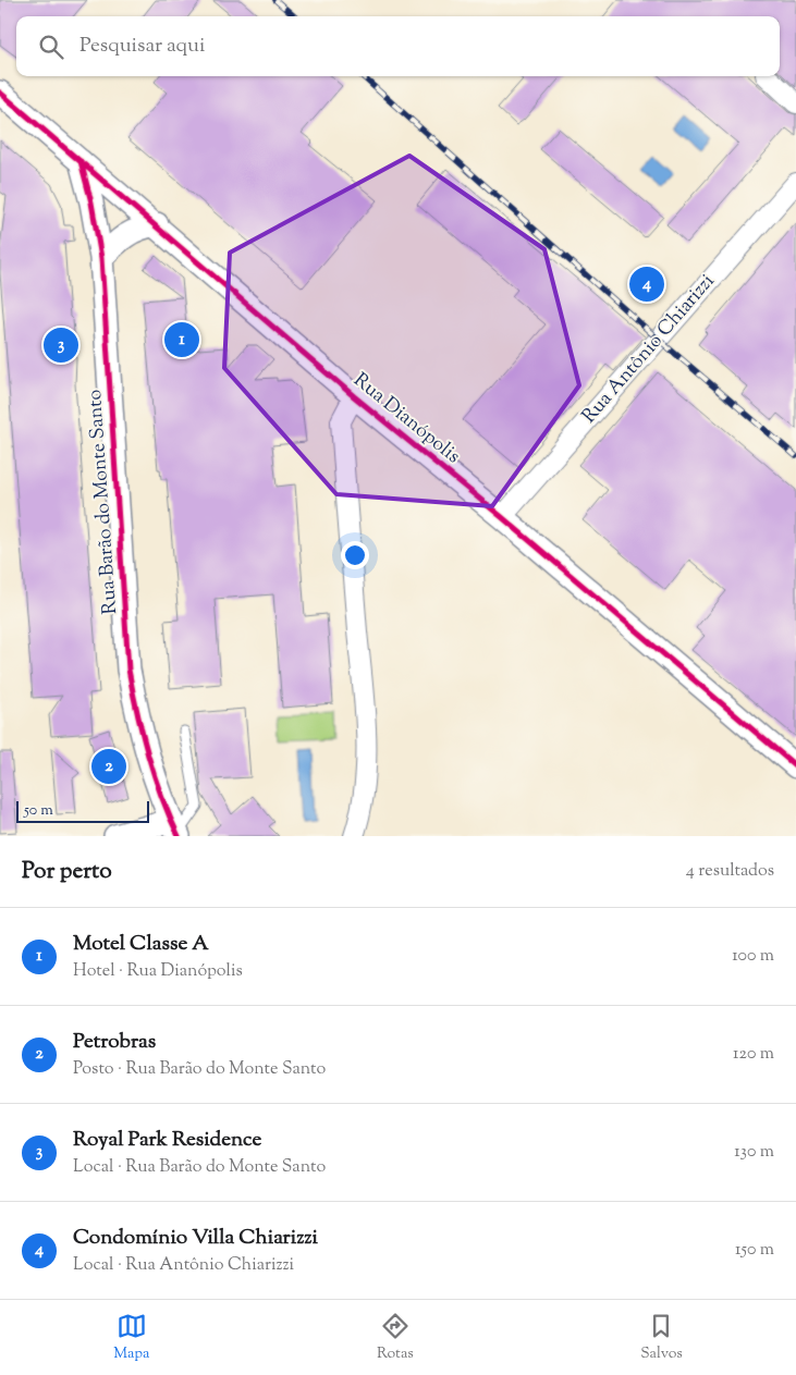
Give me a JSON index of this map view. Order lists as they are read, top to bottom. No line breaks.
{"streets":{"street":["Rua Antônio Chiarizzi","Rua Dianópolis","Rua Barão do Monte Santo"]},"crossings":[["Rua Antônio Chiarizzi","Rua Dianópolis"],["Rua Dianópolis","Rua Barão do Monte Santo"]],"scale_bar":"50 m","page":{"search":"Pesquisar aqui","pins":["4","1","3","2"],"scale":"50 m","heading":["Por perto","4 resultados"],"list":[{"mark":"1","name":"Motel Classe A","note":"Hotel · Rua Dianópolis","value":"100 m"},{"mark":"2","name":"Petrobras","note":"Posto · Rua Barão do Monte Santo","value":"120 m"},{"mark":"3","name":"Royal Park Residence","note":"Local · Rua Barão do Monte Santo","value":"130 m"},{"mark":"4","name":"Condomínio Villa Chiarizzi","note":"Local · Rua Antônio Chiarizzi","value":"150 m"}],"nav":["Mapa","Rotas","Salvos"]}}
